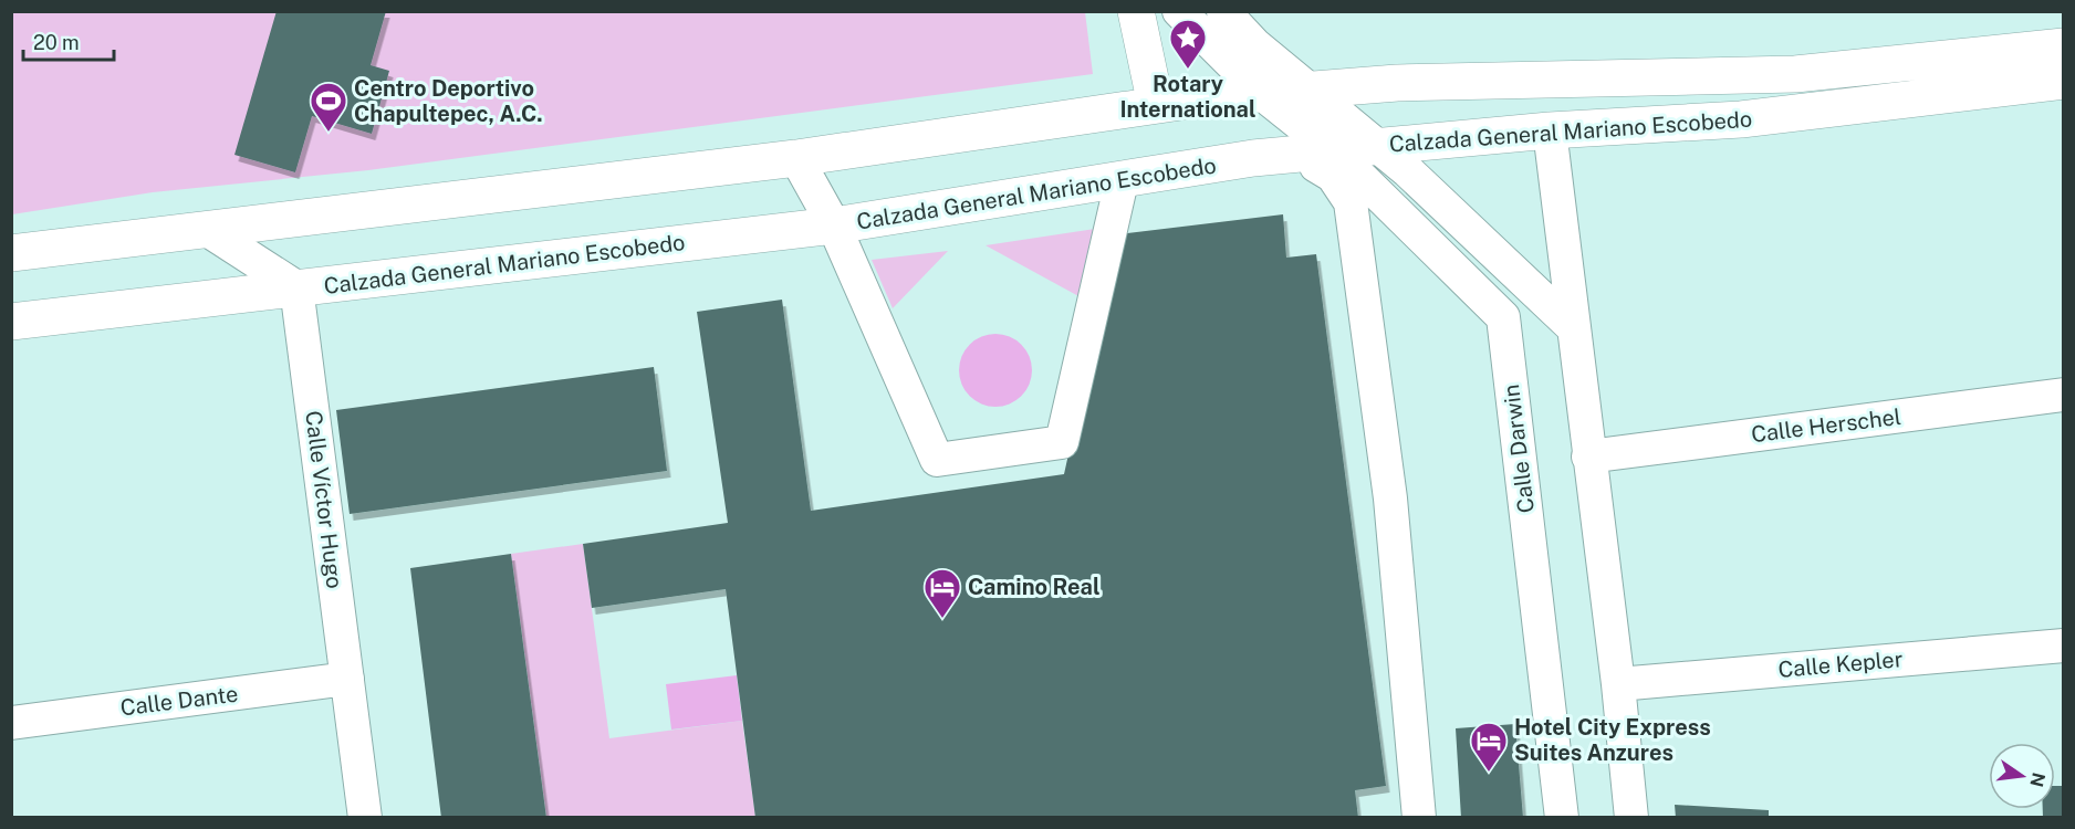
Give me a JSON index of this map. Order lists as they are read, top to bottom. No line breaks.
{"streets":{"main road":["Calzada General Mariano Escobedo"],"street":["Calle Herschel","Calle Darwin","Calle Víctor Hugo","Calle Kepler","Calle Dante"]},"crossings":[["Calzada General Mariano Escobedo","Calle Darwin"],["Calzada General Mariano Escobedo","Calle Víctor Hugo"],["Calle Víctor Hugo","Calle Dante"]],"places":{"place":["Rotary International"],"sports":["Centro Deportivo Chapultepec, A.C."],"hotel":["Camino Real","Hotel City Express Suites Anzures"]},"scale_bar":"20 m","north":"right"}
